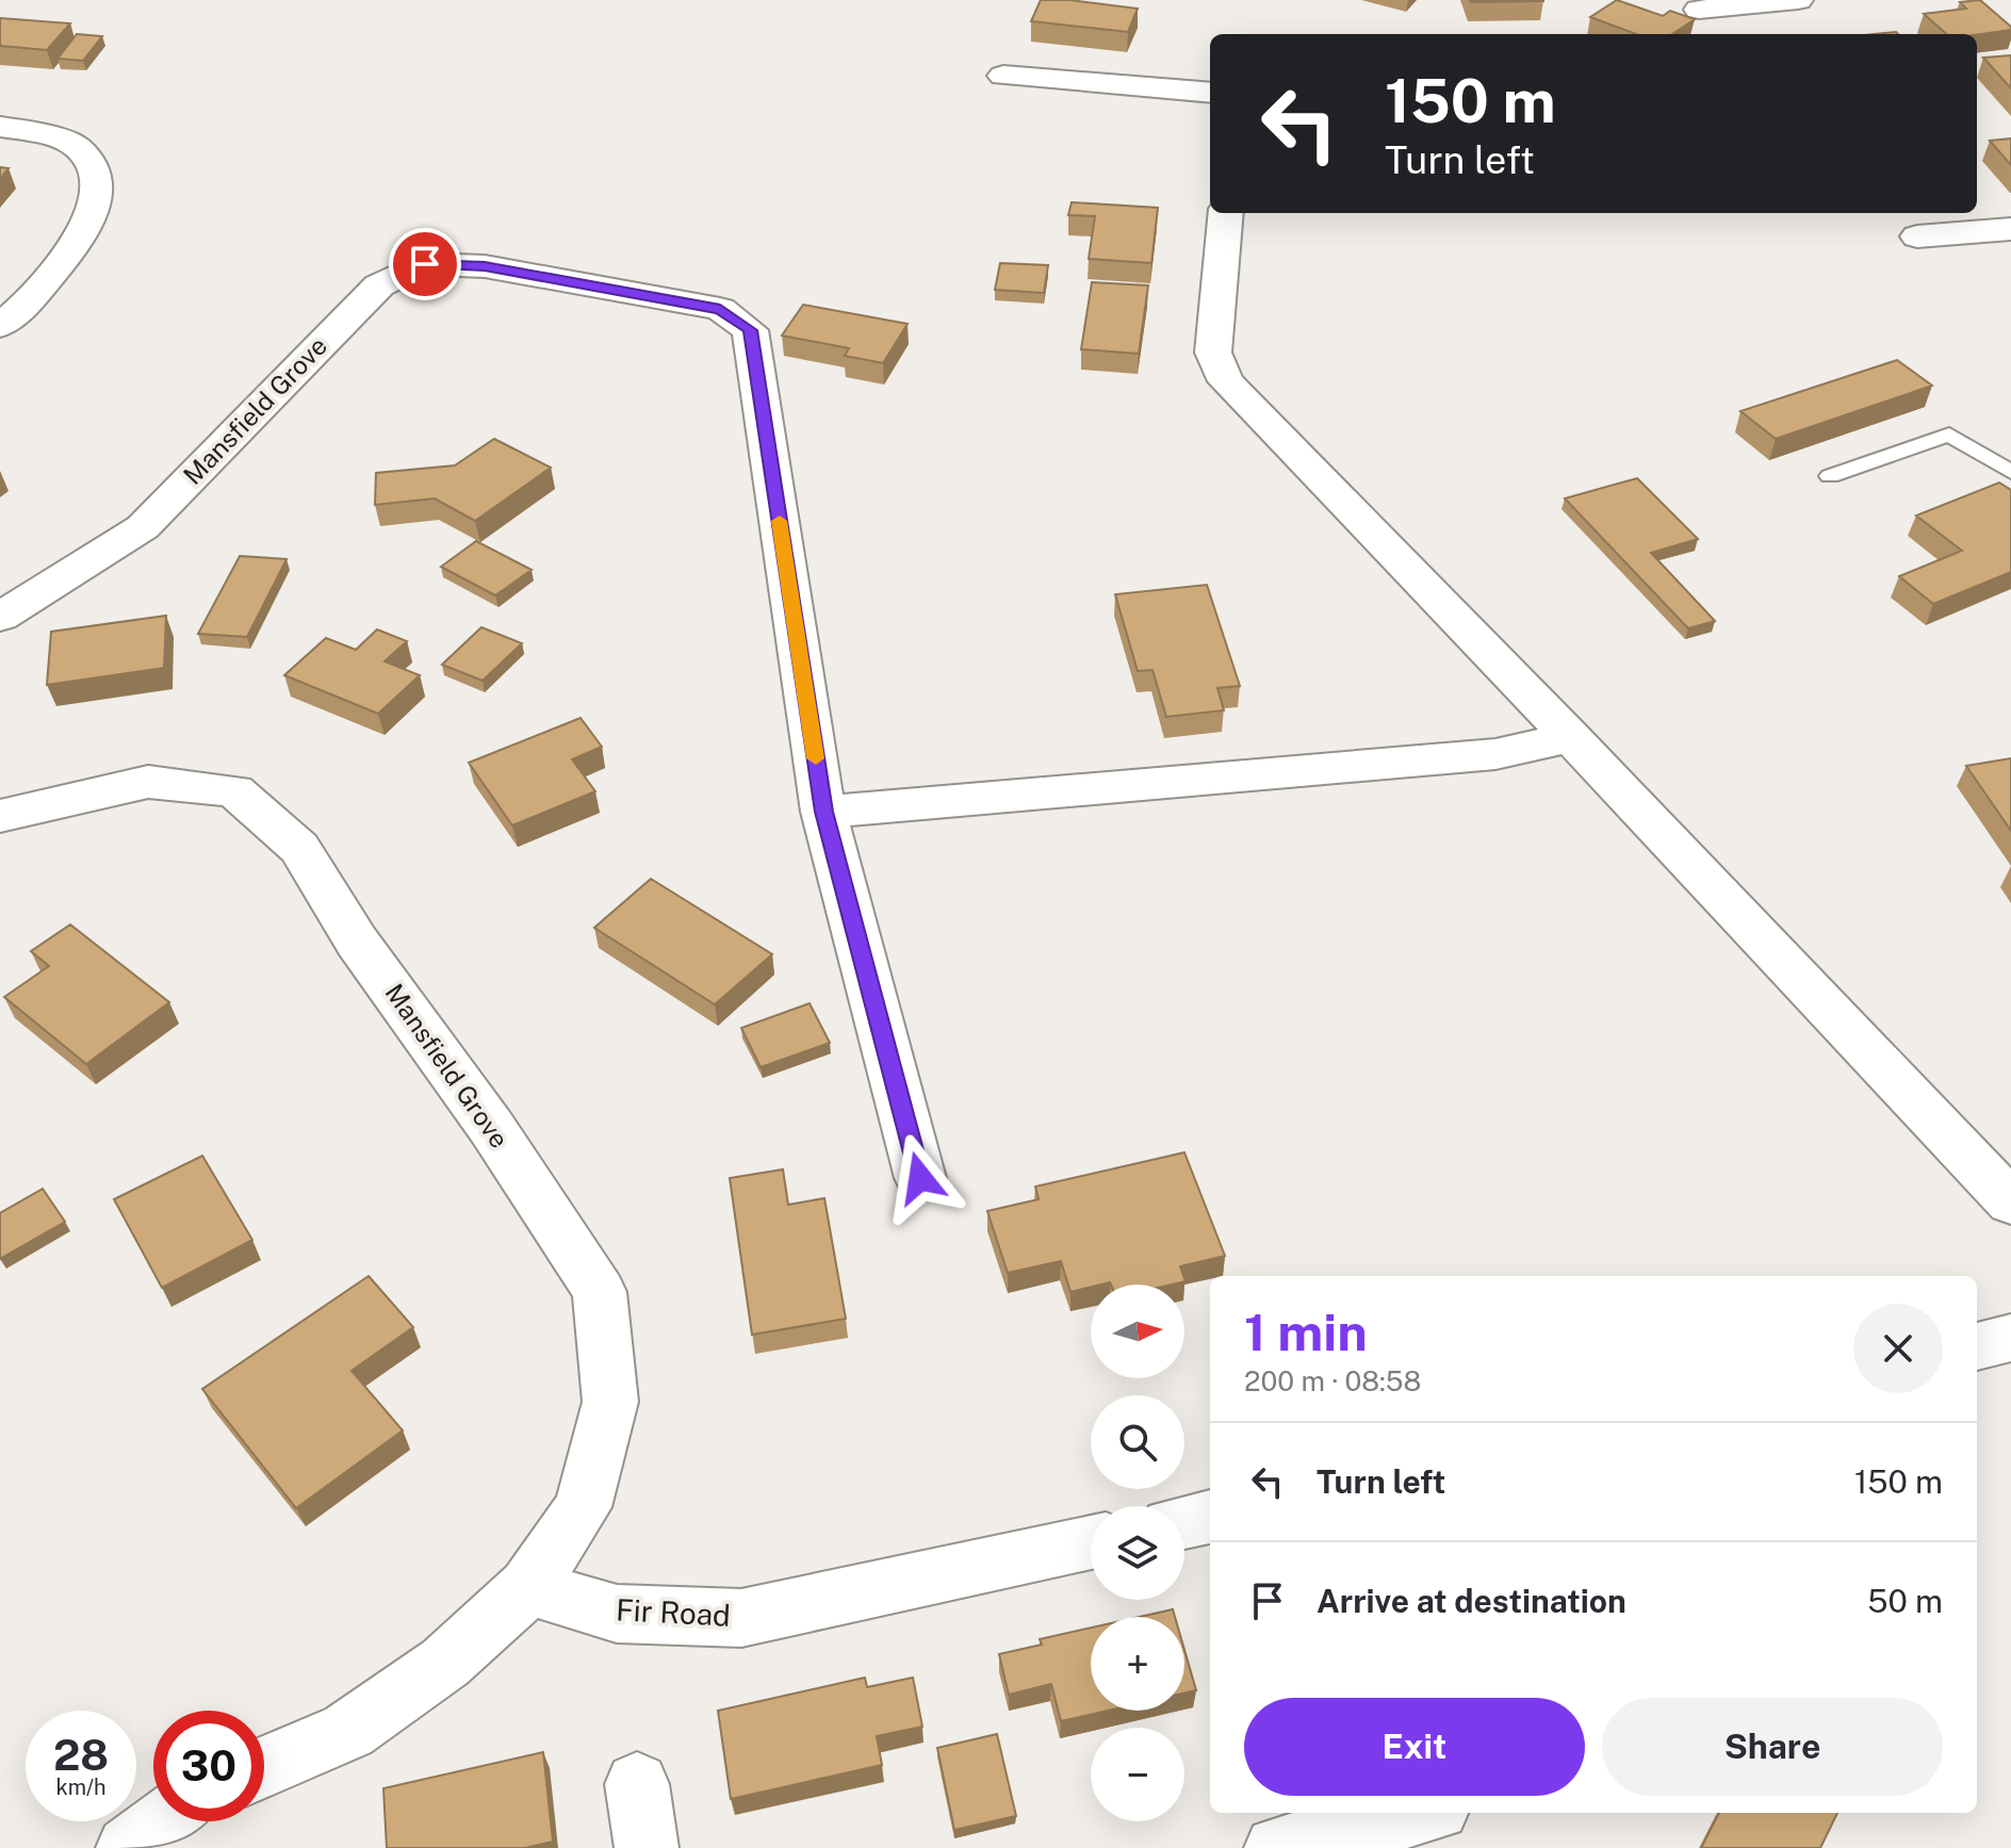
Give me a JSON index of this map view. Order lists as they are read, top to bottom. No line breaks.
{"streets":{"street":["Mansfield Grove","Fir Road"]},"crossings":[["Mansfield Grove","Fir Road"]],"north":"right","page":{"turn":["150 m","Turn left"],"heading":["1 min","200 m · 08:58"],"map_buttons":["+","−"],"list":[{"name":"Turn left","value":"150 m"},{"name":"Arrive at destination","value":"50 m"}],"buttons":["Exit","Share"],"speed":"28 km/h","limit":"30"}}
